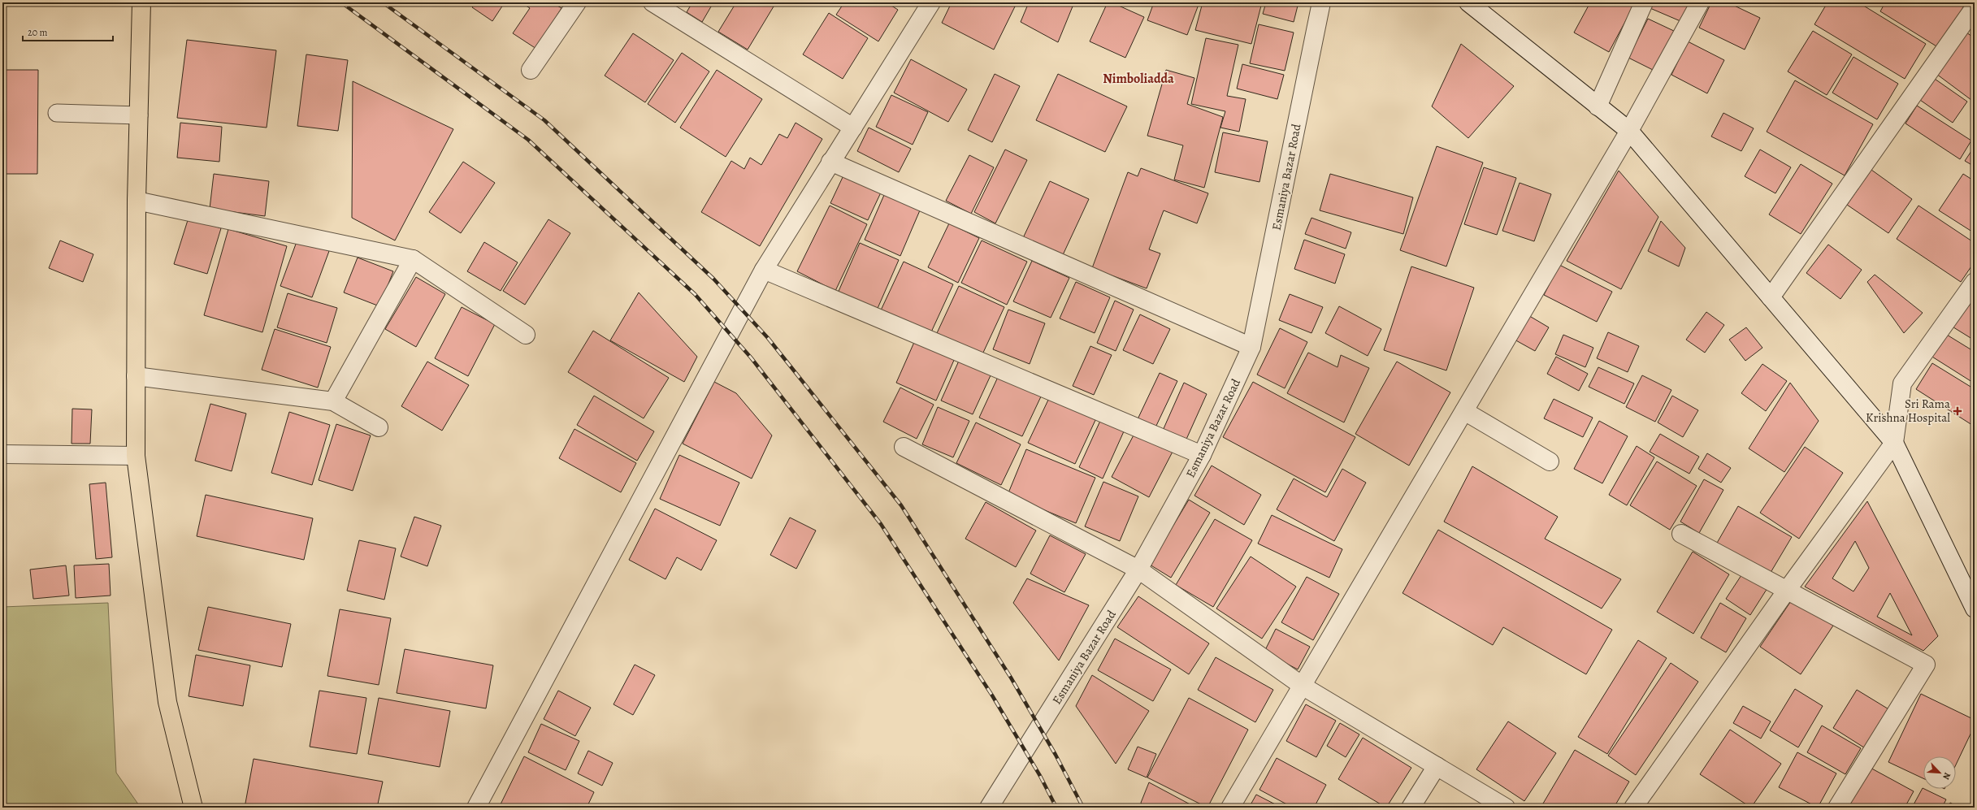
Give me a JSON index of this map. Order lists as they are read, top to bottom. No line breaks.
{"streets":{"street":["Esmaniya Bazar Road"]},"districts":["Nimboliadda"],"places":{"health":["Sri Rama Krishna Hospital"]},"scale_bar":"20 m","north":"bottom right"}
